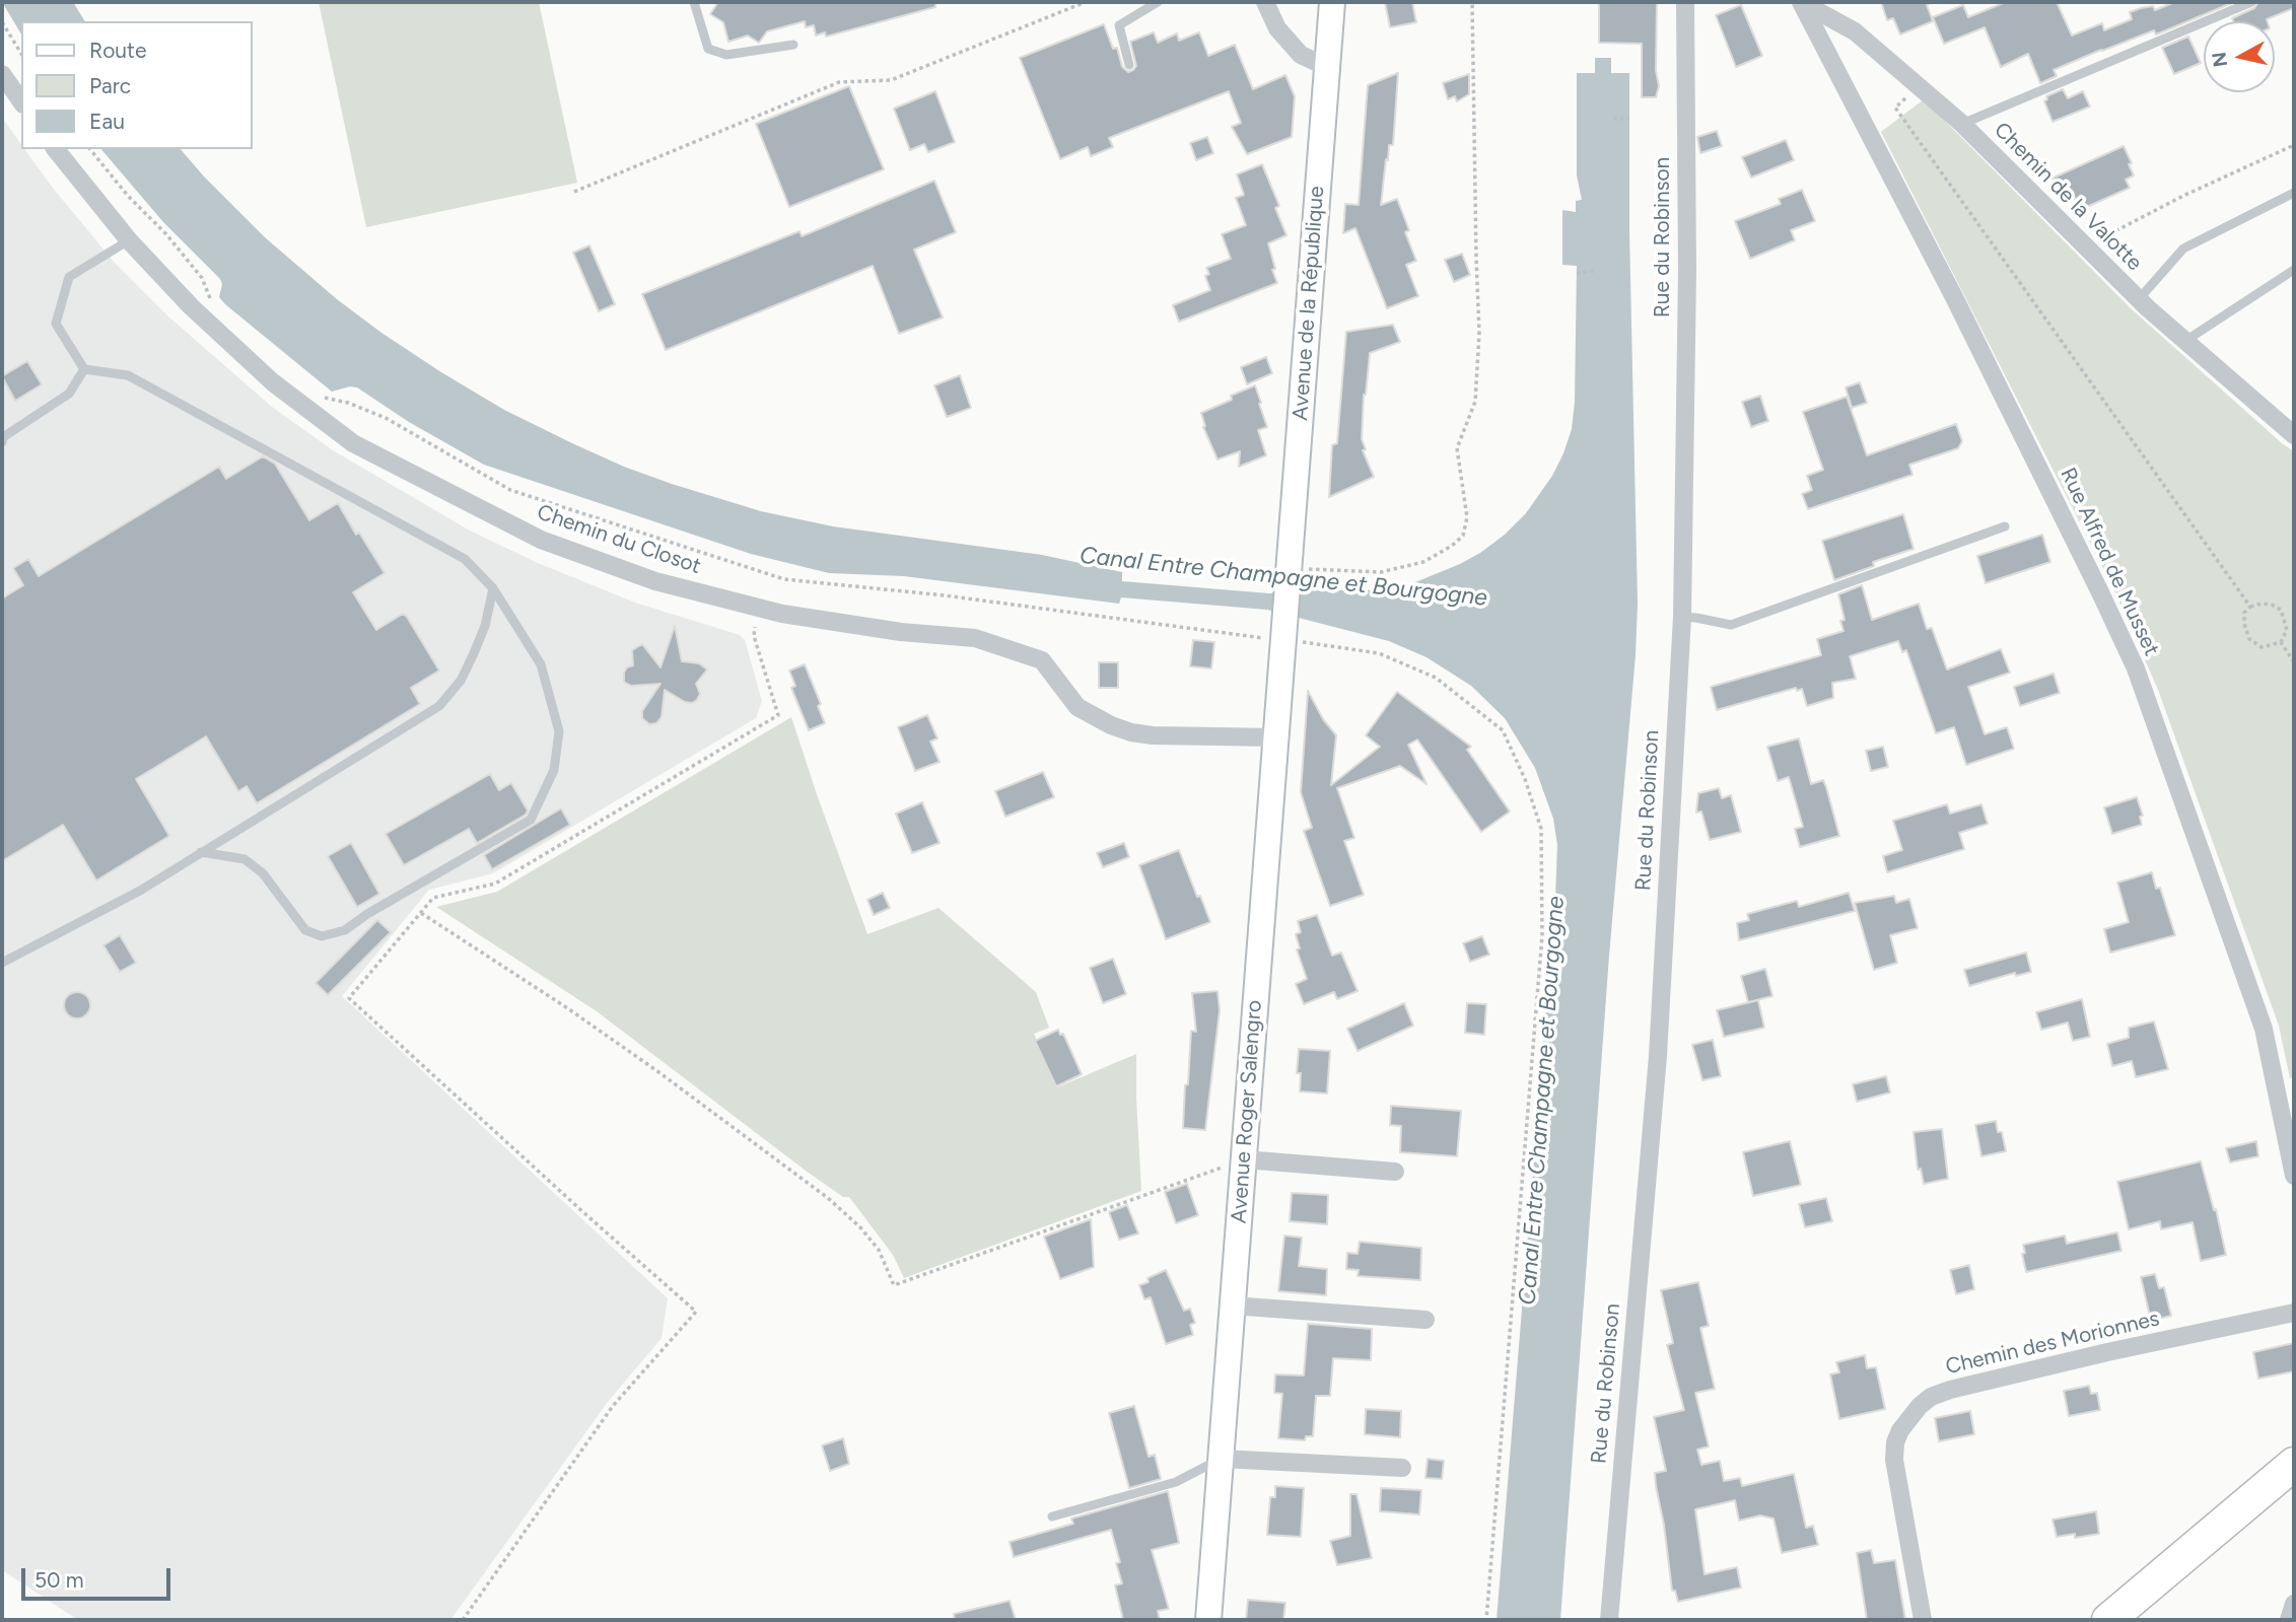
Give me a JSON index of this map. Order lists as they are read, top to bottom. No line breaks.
{"streets":{"main road":["Avenue de la République","Avenue Roger Salengro"],"street":["Chemin de la Valotte","Rue du Robinson","Chemin du Closot","Rue Alfred de Musset","Chemin des Morionnes"]},"crossings":[["Chemin de la Valotte","Rue Alfred de Musset"],["Avenue de la République","Avenue Roger Salengro"],["Chemin du Closot","Avenue Roger Salengro"]],"water":["Canal Entre Champagne et Bourgogne"],"legend":["Route","Parc","Eau"],"scale_bar":"50 m","north":"left"}
